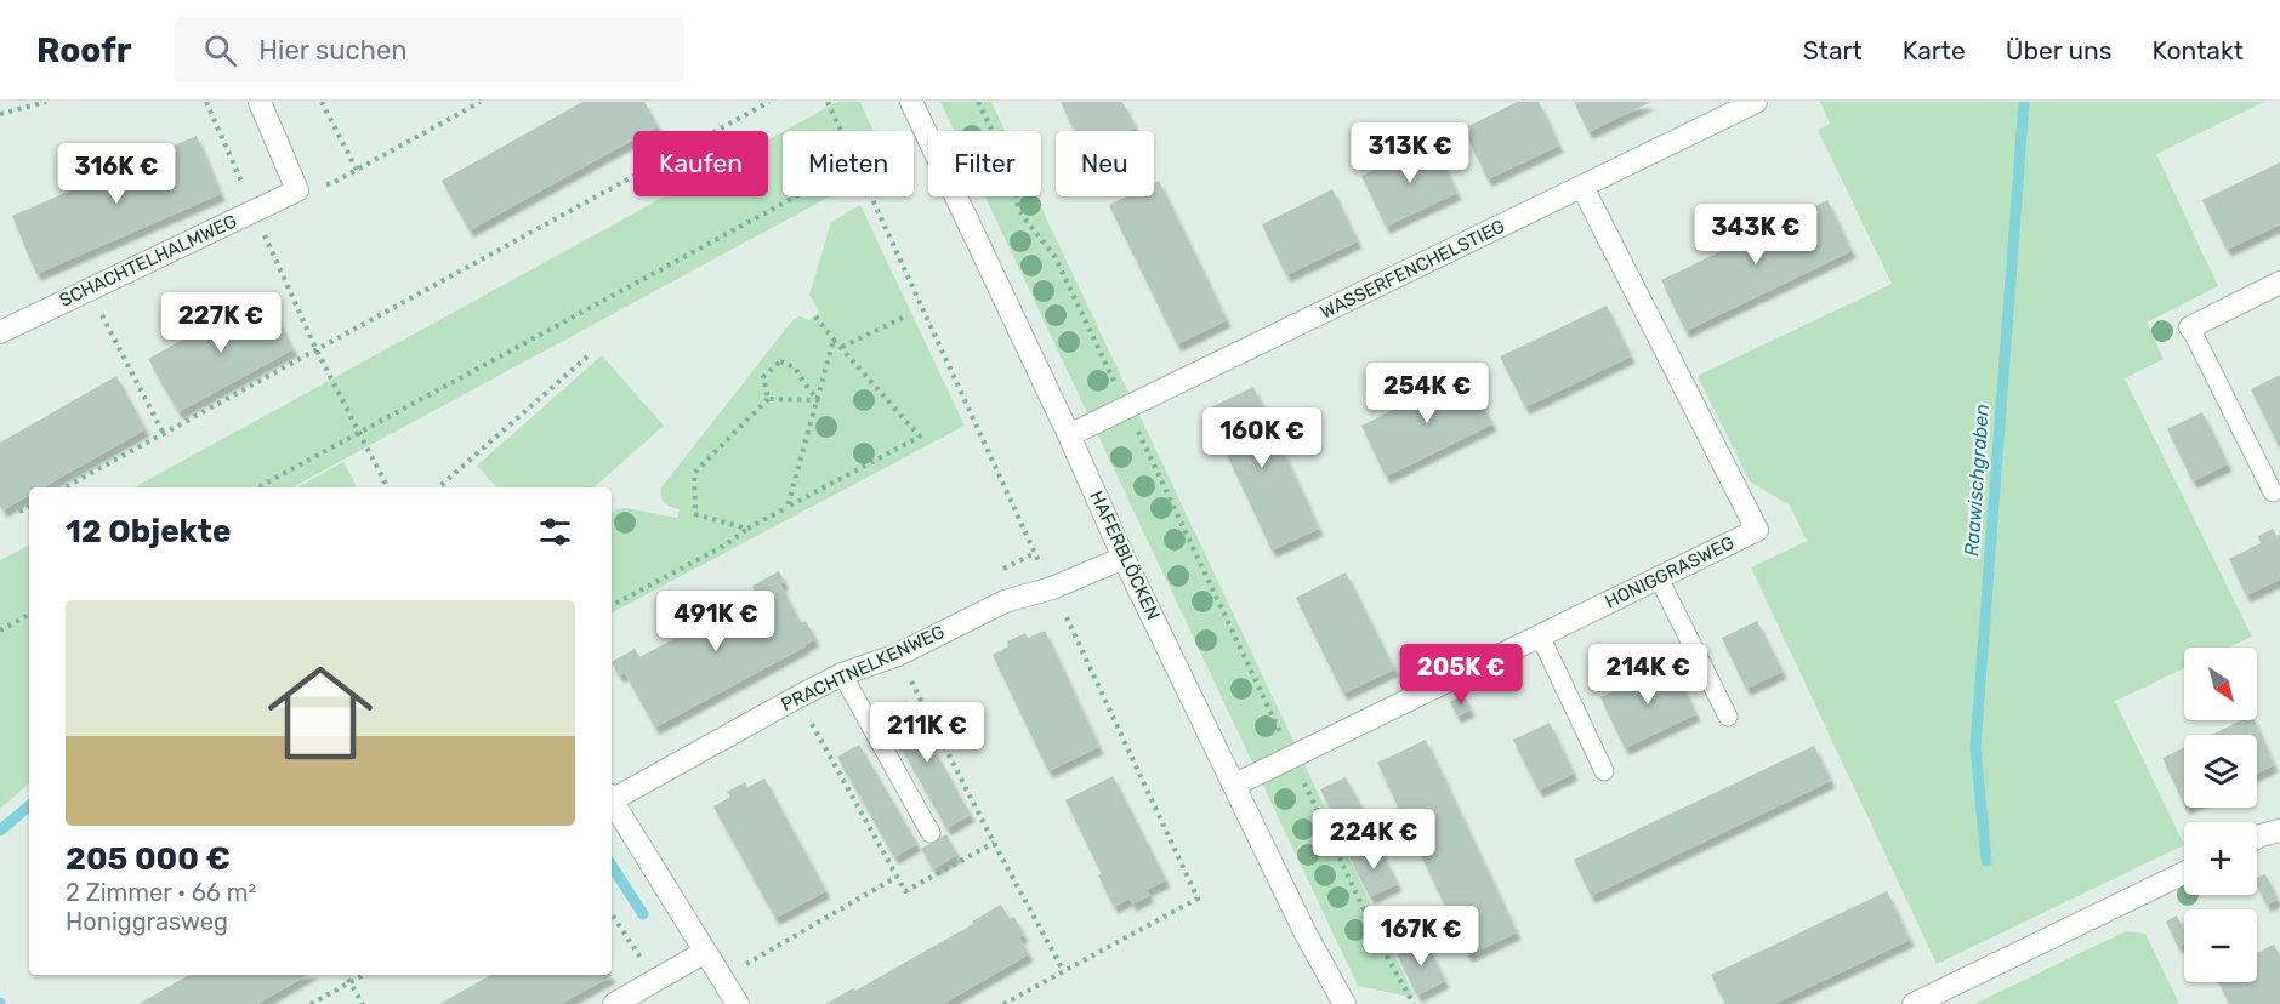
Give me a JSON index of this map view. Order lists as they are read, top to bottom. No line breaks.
{"streets":{"street":["SCHACHTELHALMWEG","WASSERFENCHELSTIEG","HAFERBLÖCKEN","HONIGGRASWEG","PRACHTNELKENWEG"]},"crossings":[["WASSERFENCHELSTIEG","HAFERBLÖCKEN"],["WASSERFENCHELSTIEG","HONIGGRASWEG"],["HAFERBLÖCKEN","HONIGGRASWEG"],["HAFERBLÖCKEN","PRACHTNELKENWEG"]],"water":["Raawischgraben"],"north":"bottom right","page":{"header":"Roofr","search":"Hier suchen","nav":["Start","Karte","Über uns","Kontakt"],"price":["313K €","316K €","343K €","227K €","254K €","160K €","491K €","205K €","214K €","211K €","224K €","167K €"],"chip":["Kaufen","Mieten","Filter","Neu"],"heading":"12 Objekte","list":[{"name":"205 000 €","note":"2 Zimmer · 66 m² · Honiggrasweg"}],"map_buttons":["+","−"]}}
